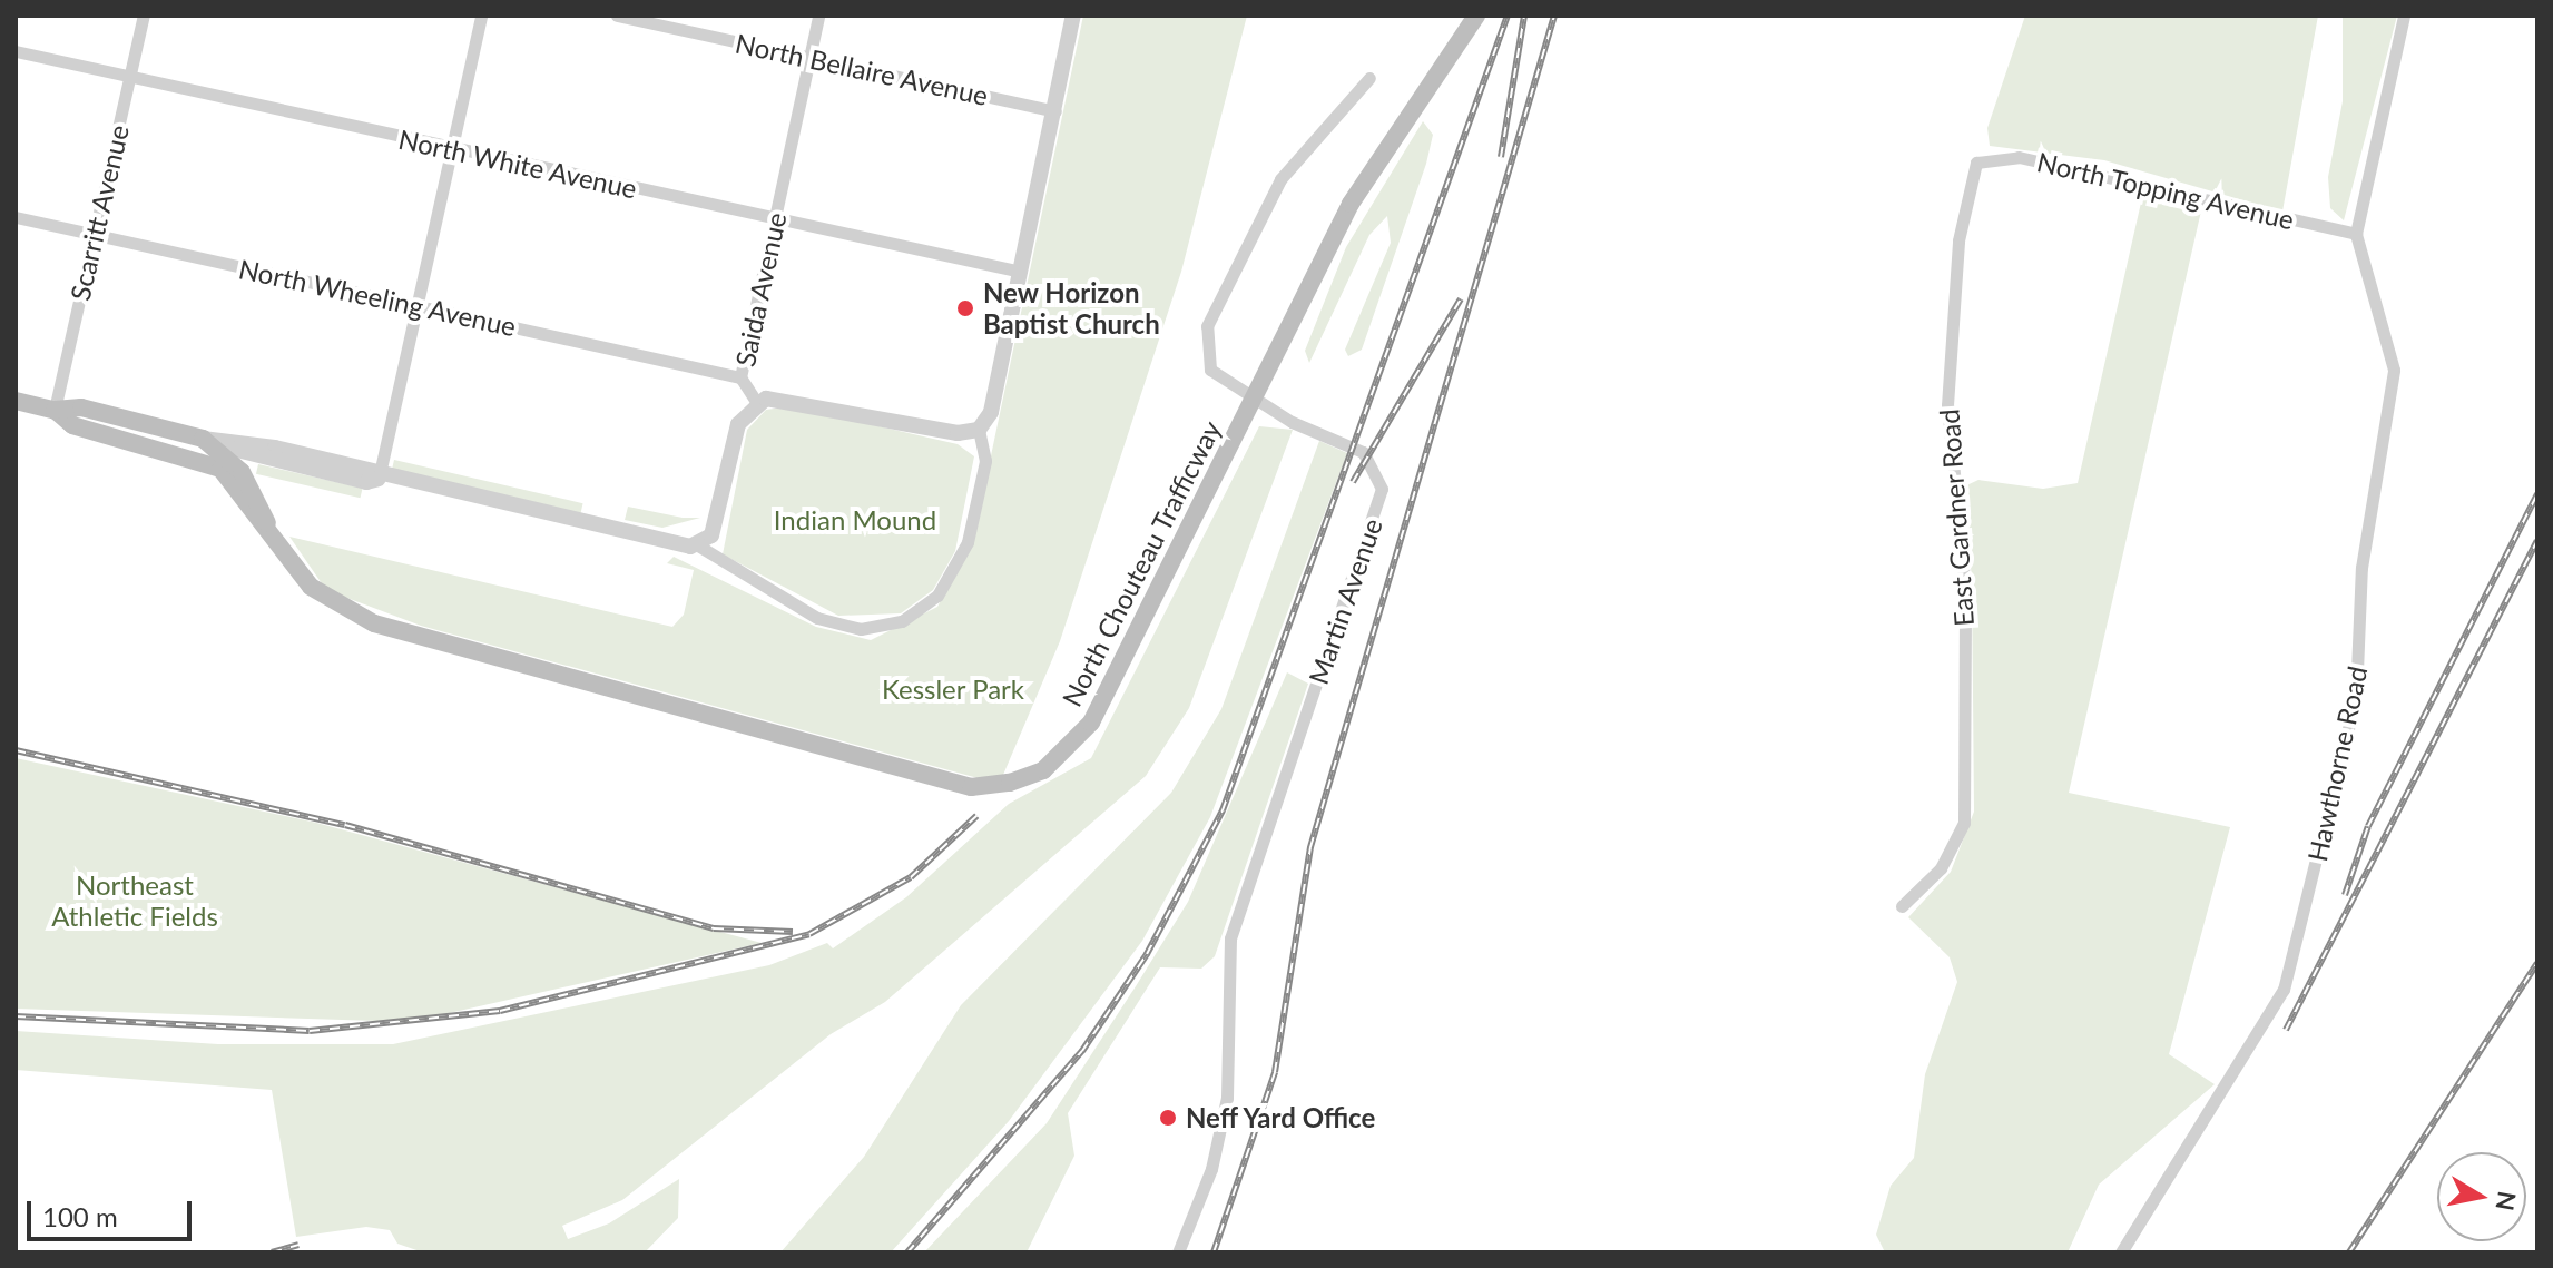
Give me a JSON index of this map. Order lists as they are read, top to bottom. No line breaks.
{"streets":{"main road":["North Chouteau Trafficway"],"street":["North Bellaire Avenue","North White Avenue","North Topping Avenue","Scarritt Avenue","Saida Avenue","North Wheeling Avenue","East Gardner Road","Martin Avenue","Hawthorne Road"]},"crossings":[["North Bellaire Avenue","Saida Avenue"],["North White Avenue","Scarritt Avenue"],["North White Avenue","Saida Avenue"],["North Topping Avenue","East Gardner Road"],["North Topping Avenue","Hawthorne Road"],["Scarritt Avenue","North Wheeling Avenue"],["Scarritt Avenue","North Chouteau Trafficway"],["Saida Avenue","North Wheeling Avenue"],["North Chouteau Trafficway","Martin Avenue"]],"parks":["Indian Mound","Kessler Park","Northeast Athletic Fields"],"places":["New Horizon Baptist Church","Neff Yard Office"],"scale_bar":"100 m","north":"right"}
